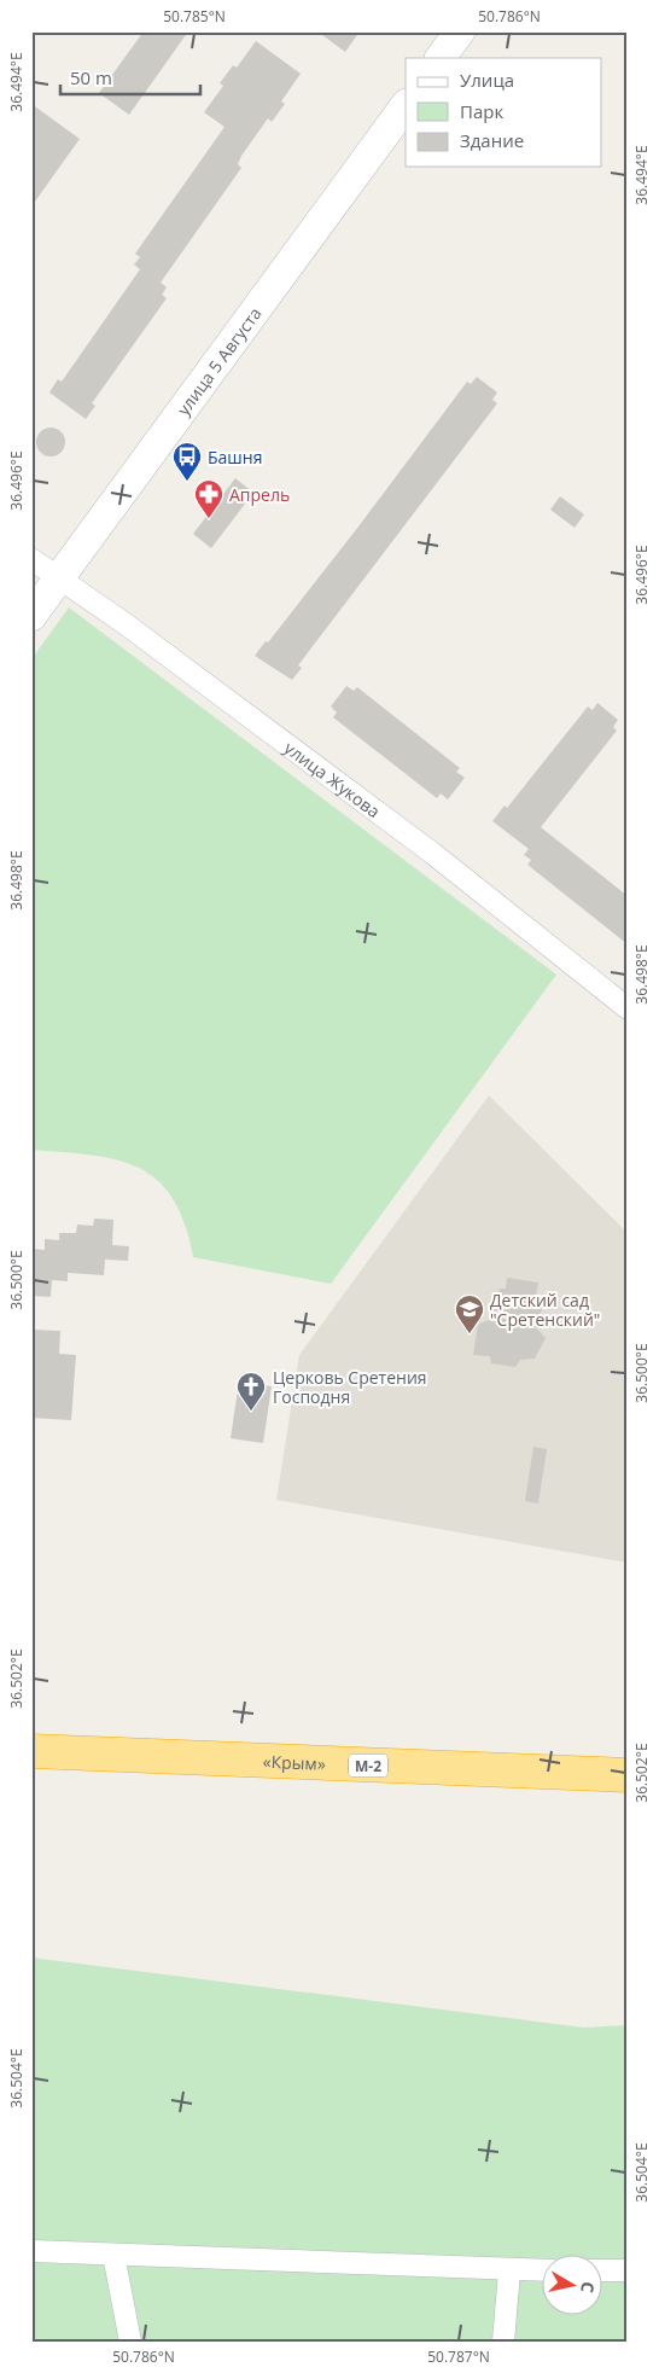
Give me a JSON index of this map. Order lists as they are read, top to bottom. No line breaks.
{"streets":{"highway":["«Крым»","М-2"],"street":["улица 5 Августа","улица Жукова"]},"crossings":[["улица 5 Августа","улица Жукова"]],"places":{"bus stop":["Башня"],"pharmacy":["Апрель"],"school or university":["Детский сад \"Сретенский\""],"church":["Церковь Сретения Господня"]},"legend":["Улица","Парк","Здание"],"scale_bar":"50 m","north":"right","coordinates":["50.785°N","50.786°N","36.494°E","36.496°E","36.498°E","36.500°E","36.502°E","36.504°E","50.787°N"]}
